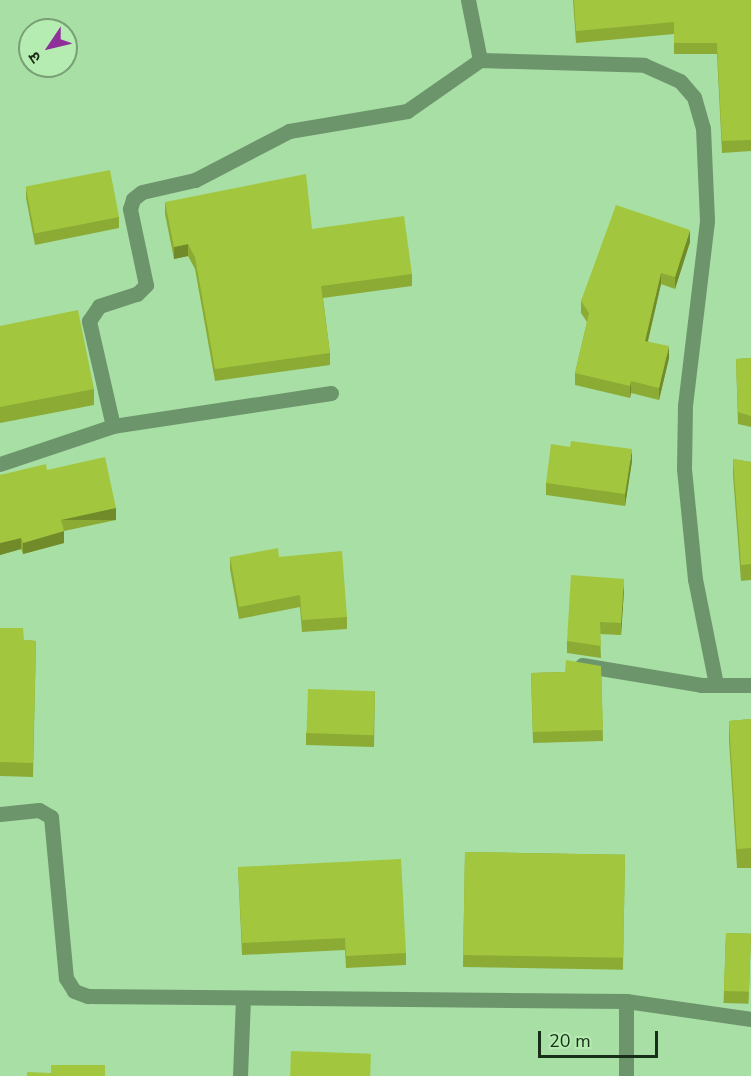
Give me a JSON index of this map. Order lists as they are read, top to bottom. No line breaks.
{"scale_bar":"20 m","north":"bottom left"}
